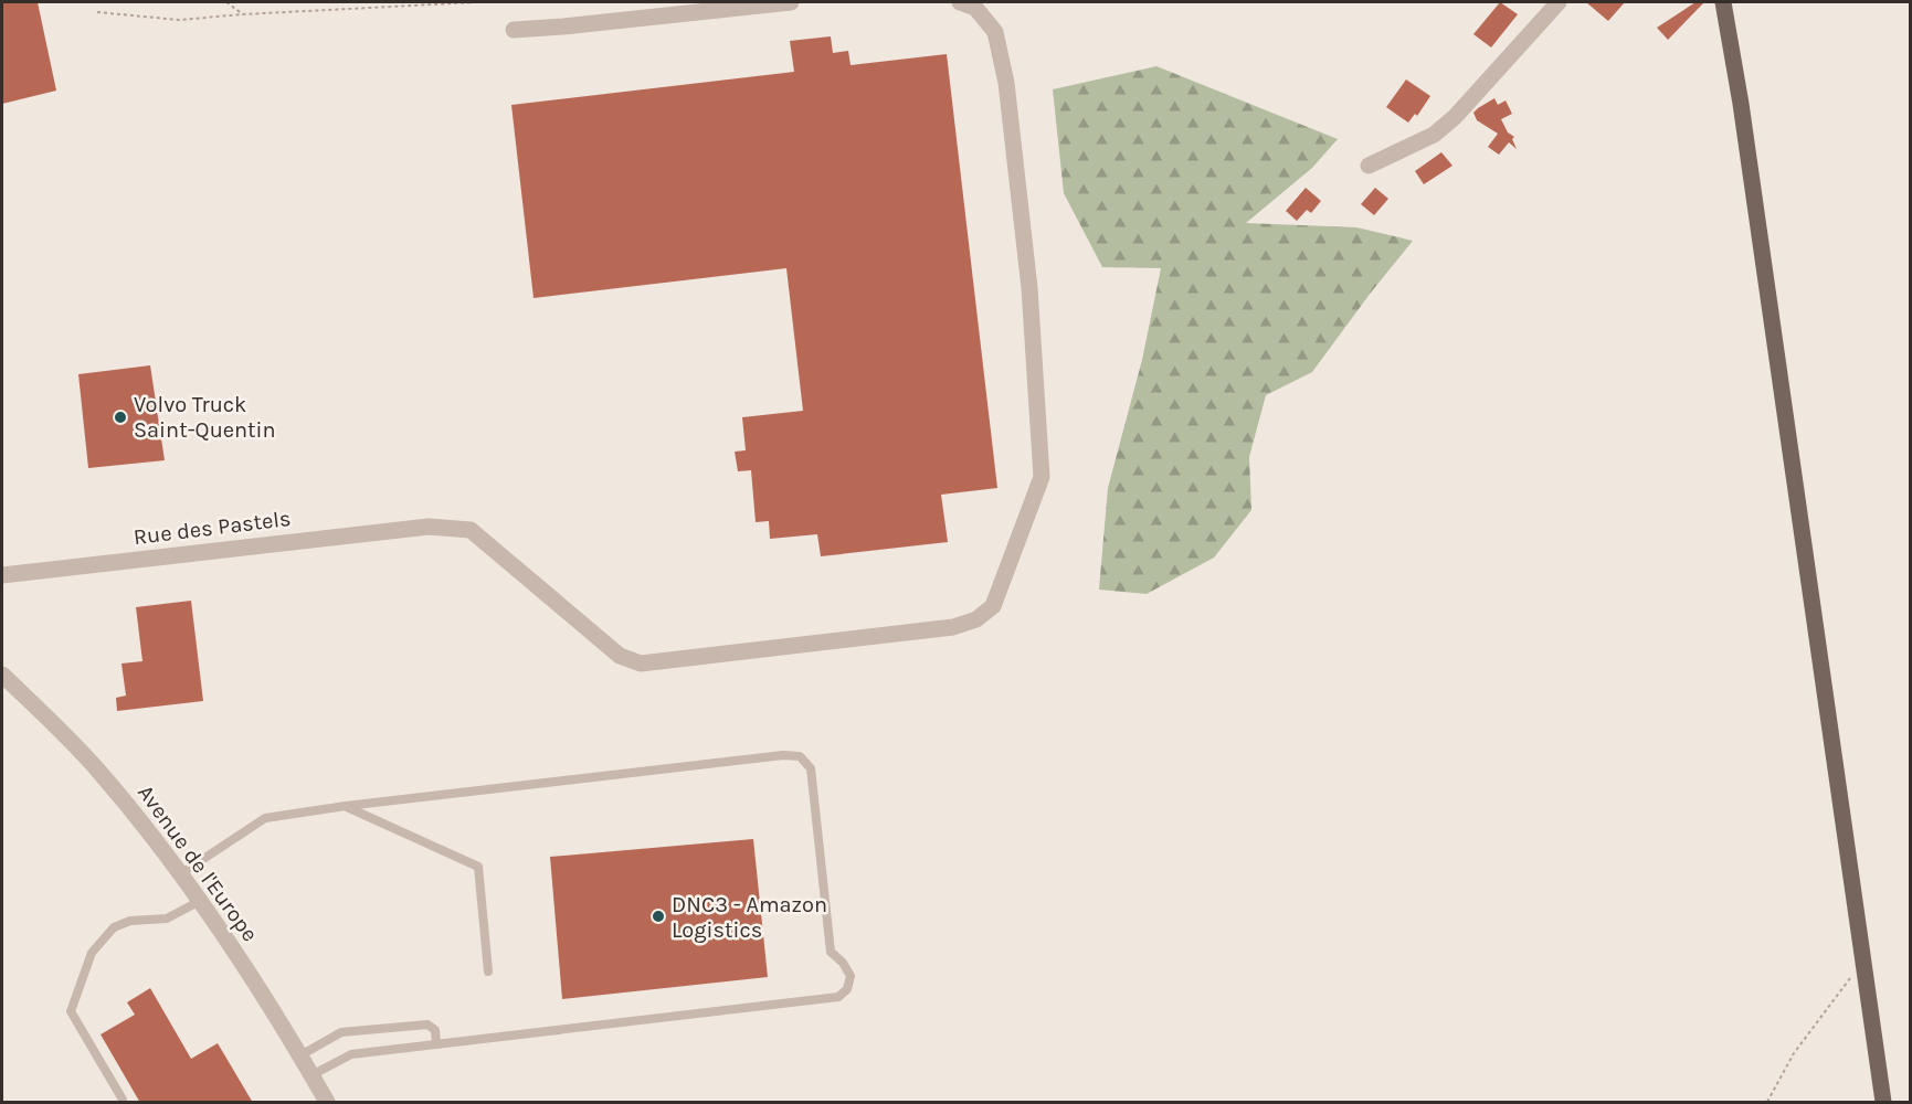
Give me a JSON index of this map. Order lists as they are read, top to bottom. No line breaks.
{"streets":{"street":["Rue des Pastels","Avenue de l'Europe"]},"places":["Volvo Truck Saint-Quentin","DNC3 - Amazon Logistics"]}
